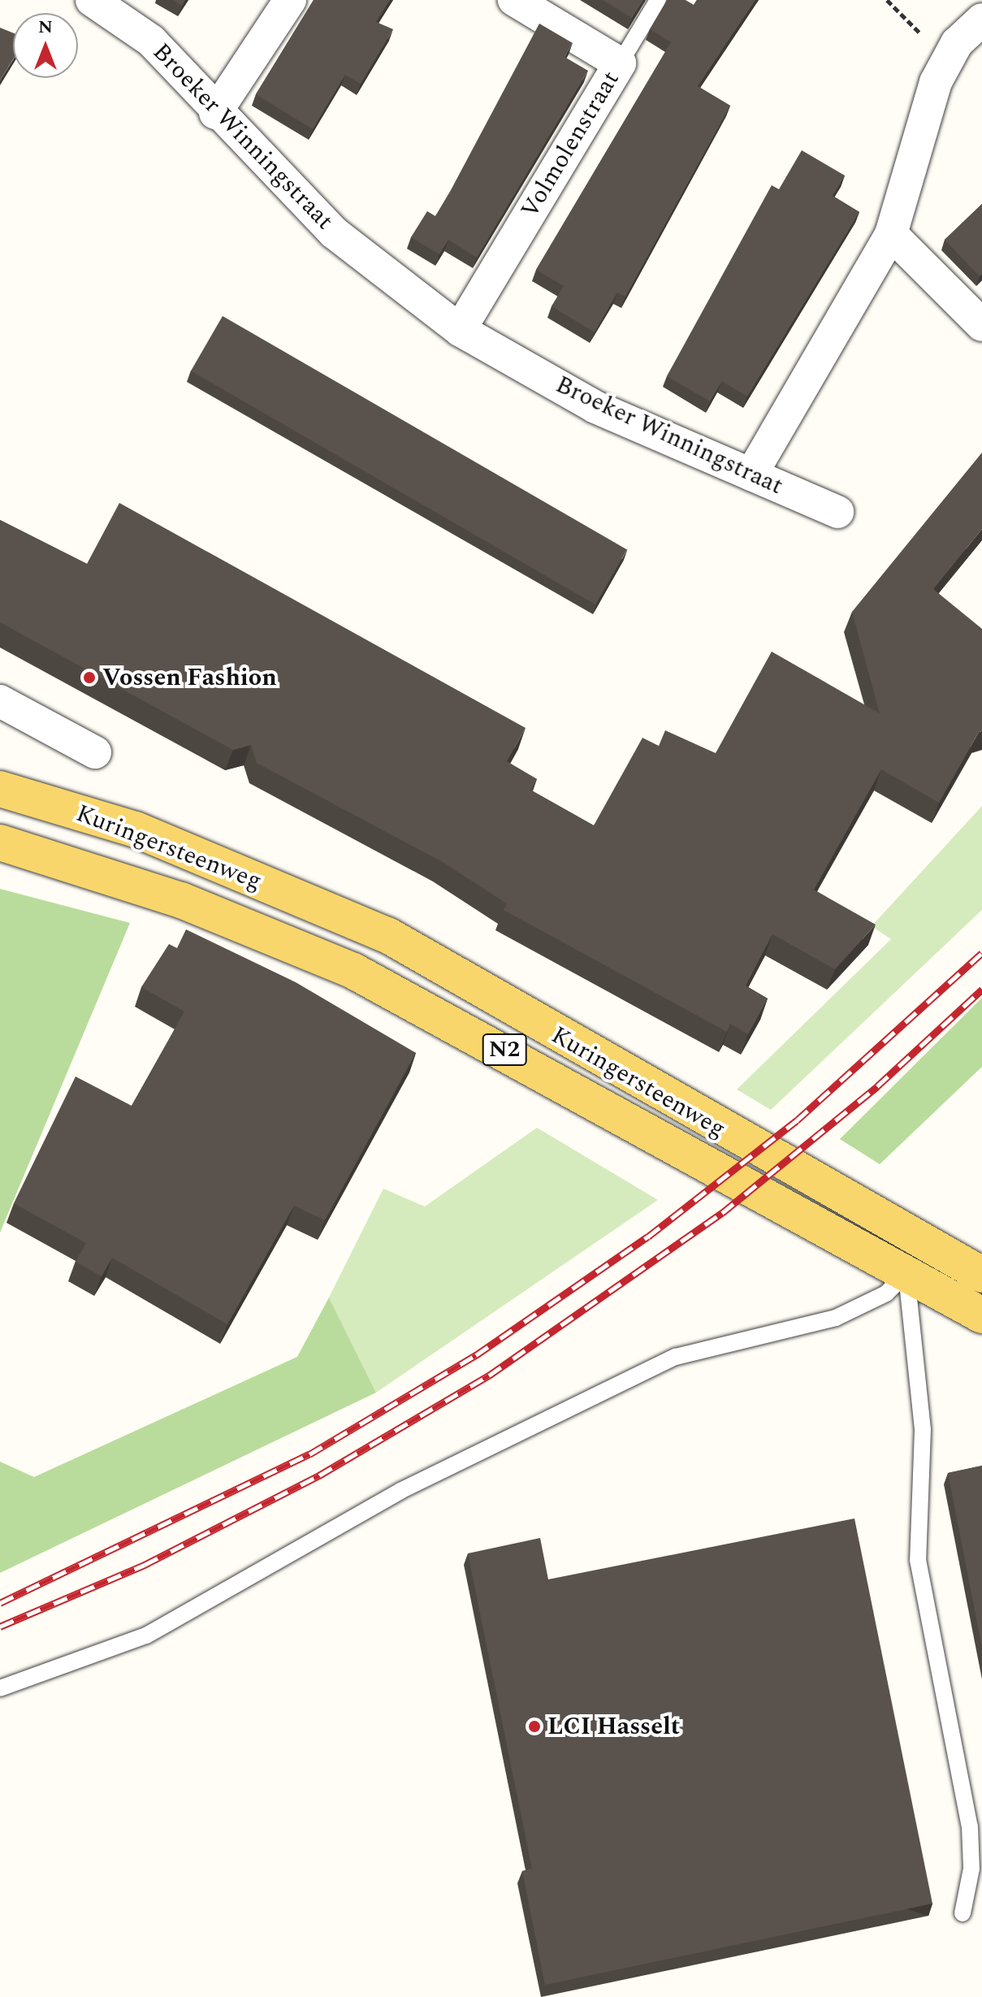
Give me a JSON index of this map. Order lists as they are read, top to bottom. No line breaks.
{"streets":{"main road":["Kuringersteenweg","N2"],"street":["Broeker Winningstraat","Volmolenstraat"]},"crossings":[["Broeker Winningstraat","Volmolenstraat"]],"places":["Vossen Fashion","LCI Hasselt"],"north":"top"}
